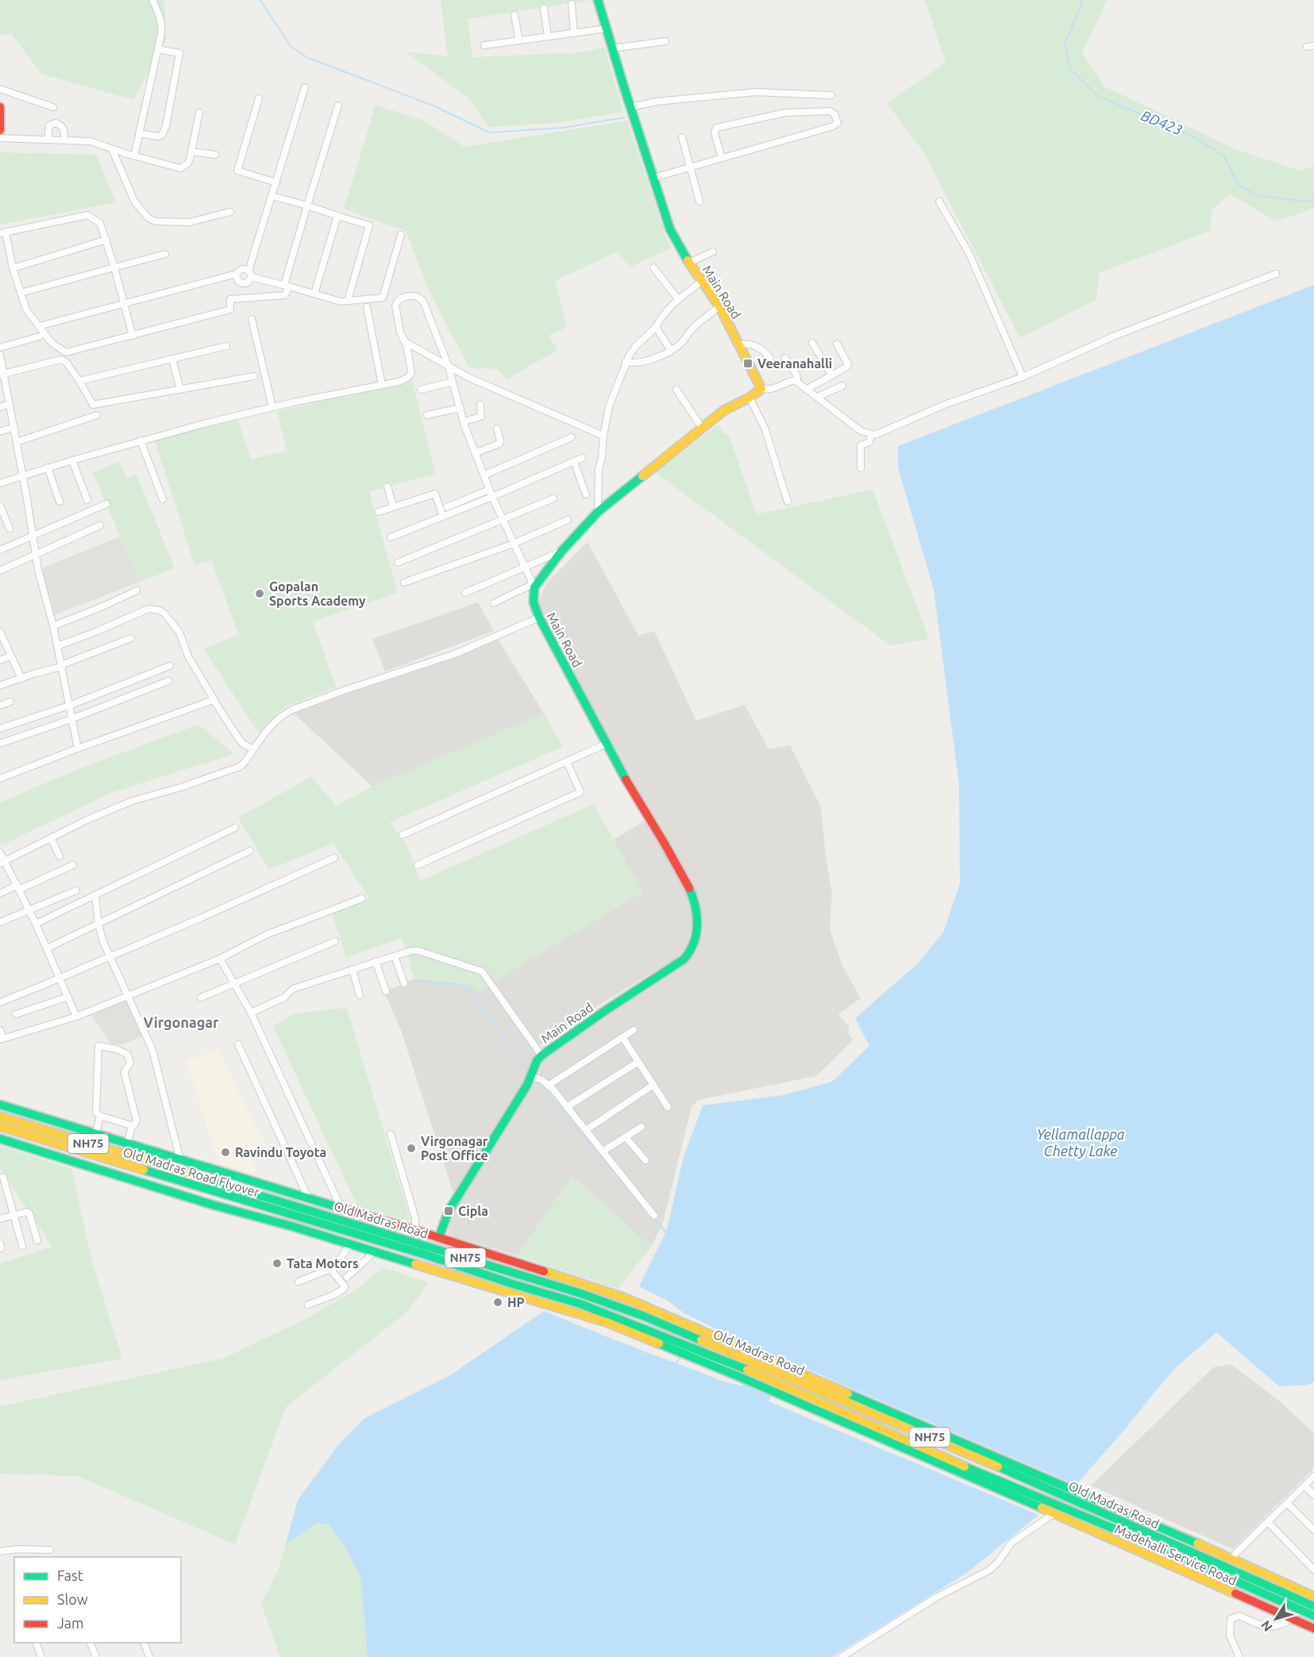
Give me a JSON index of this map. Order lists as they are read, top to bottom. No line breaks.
{"streets":{"main road":["Main Road","NH75","Old Madras Road Flyover","Old Madras Road","Madehalli Service Road"]},"crossings":[["Old Madras Road Flyover","Old Madras Road"]],"districts":["Virgonagar"],"water":["BD423","Yellamallappa Chetty Lake"],"places":{"transit":["Veeranahalli","Cipla"],"other":["Gopalan Sports Academy","Virgonagar Post Office","Ravindu Toyota","Tata Motors","HP"]},"legend":["Fast","Slow","Jam"],"north":"bottom left"}
